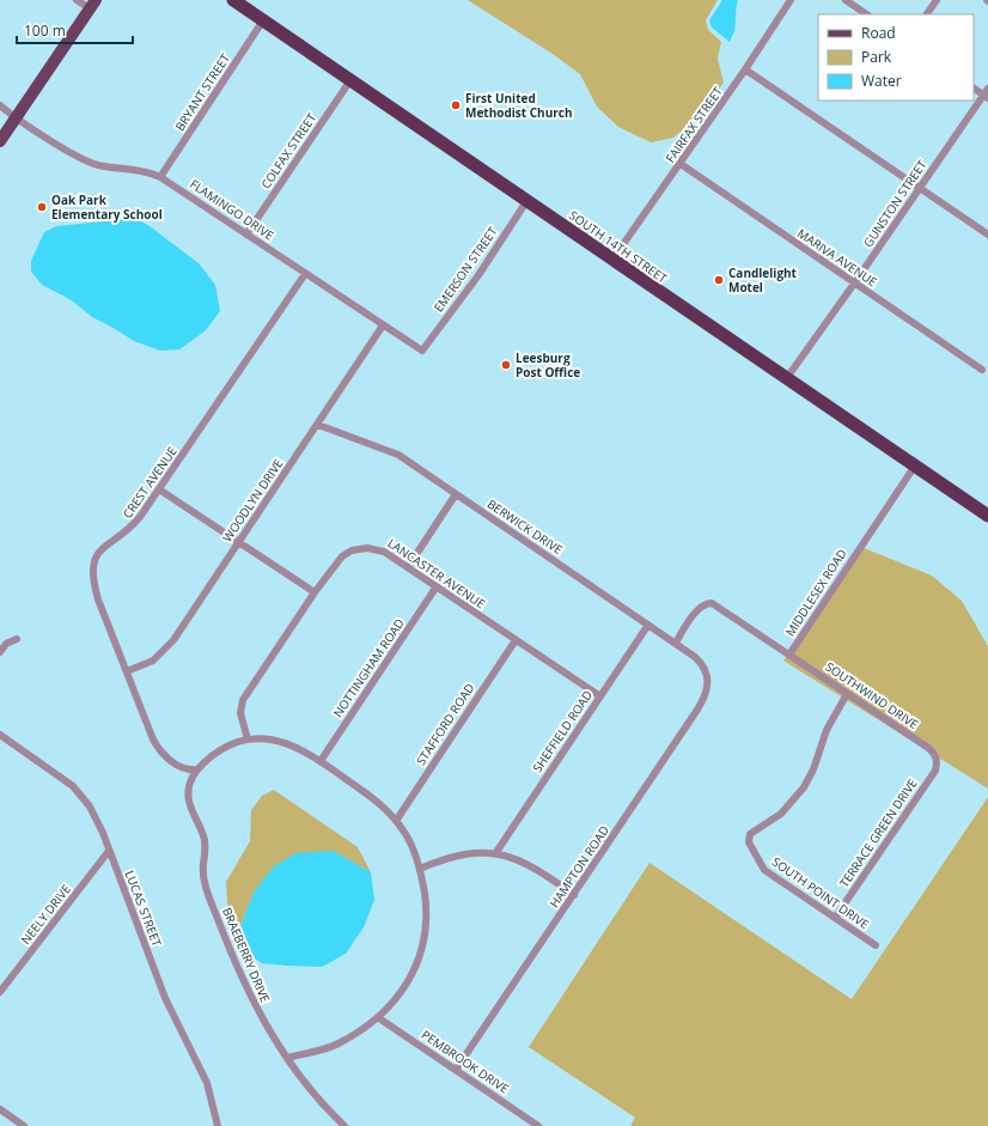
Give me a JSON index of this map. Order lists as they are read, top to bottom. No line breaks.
{"streets":{"highway":["SOUTH 14TH STREET"],"street":["BRYANT STREET","FAIRFAX STREET","COLFAX STREET","GUNSTON STREET","FLAMINGO DRIVE","MARIVA AVENUE","EMERSON STREET","CREST AVENUE","WOODLYN DRIVE","BERWICK DRIVE","LANCASTER AVENUE","MIDDLESEX ROAD","NOTTINGHAM ROAD","SOUTHWIND DRIVE","STAFFORD ROAD","SHEFFIELD ROAD","TERRACE GREEN DRIVE","HAMPTON ROAD","SOUTH POINT DRIVE","LUCAS STREET","NEELY DRIVE","BRAEBERRY DRIVE","PEMBROOK DRIVE"]},"crossings":[["BRYANT STREET","FLAMINGO DRIVE"],["BRYANT STREET","SOUTH 14TH STREET"],["FAIRFAX STREET","SOUTH 14TH STREET"],["FAIRFAX STREET","MARIVA AVENUE"],["COLFAX STREET","FLAMINGO DRIVE"],["COLFAX STREET","SOUTH 14TH STREET"],["GUNSTON STREET","SOUTH 14TH STREET"],["GUNSTON STREET","MARIVA AVENUE"],["FLAMINGO DRIVE","EMERSON STREET"],["FLAMINGO DRIVE","CREST AVENUE"],["FLAMINGO DRIVE","WOODLYN DRIVE"],["SOUTH 14TH STREET","EMERSON STREET"],["SOUTH 14TH STREET","MIDDLESEX ROAD"],["CREST AVENUE","WOODLYN DRIVE"],["CREST AVENUE","BRAEBERRY DRIVE"],["WOODLYN DRIVE","BERWICK DRIVE"],["BERWICK DRIVE","MIDDLESEX ROAD"],["BERWICK DRIVE","SHEFFIELD ROAD"],["BERWICK DRIVE","HAMPTON ROAD"],["LANCASTER AVENUE","NOTTINGHAM ROAD"],["LANCASTER AVENUE","STAFFORD ROAD"],["LANCASTER AVENUE","SHEFFIELD ROAD"],["MIDDLESEX ROAD","SOUTHWIND DRIVE"],["SOUTHWIND DRIVE","TERRACE GREEN DRIVE"],["SOUTHWIND DRIVE","SOUTH POINT DRIVE"],["TERRACE GREEN DRIVE","SOUTH POINT DRIVE"],["HAMPTON ROAD","PEMBROOK DRIVE"],["LUCAS STREET","NEELY DRIVE"]],"places":["First United Methodist Church","Oak Park Elementary School","Candlelight Motel","Leesburg Post Office"],"legend":["Road","Park","Water"],"scale_bar":"100 m"}
